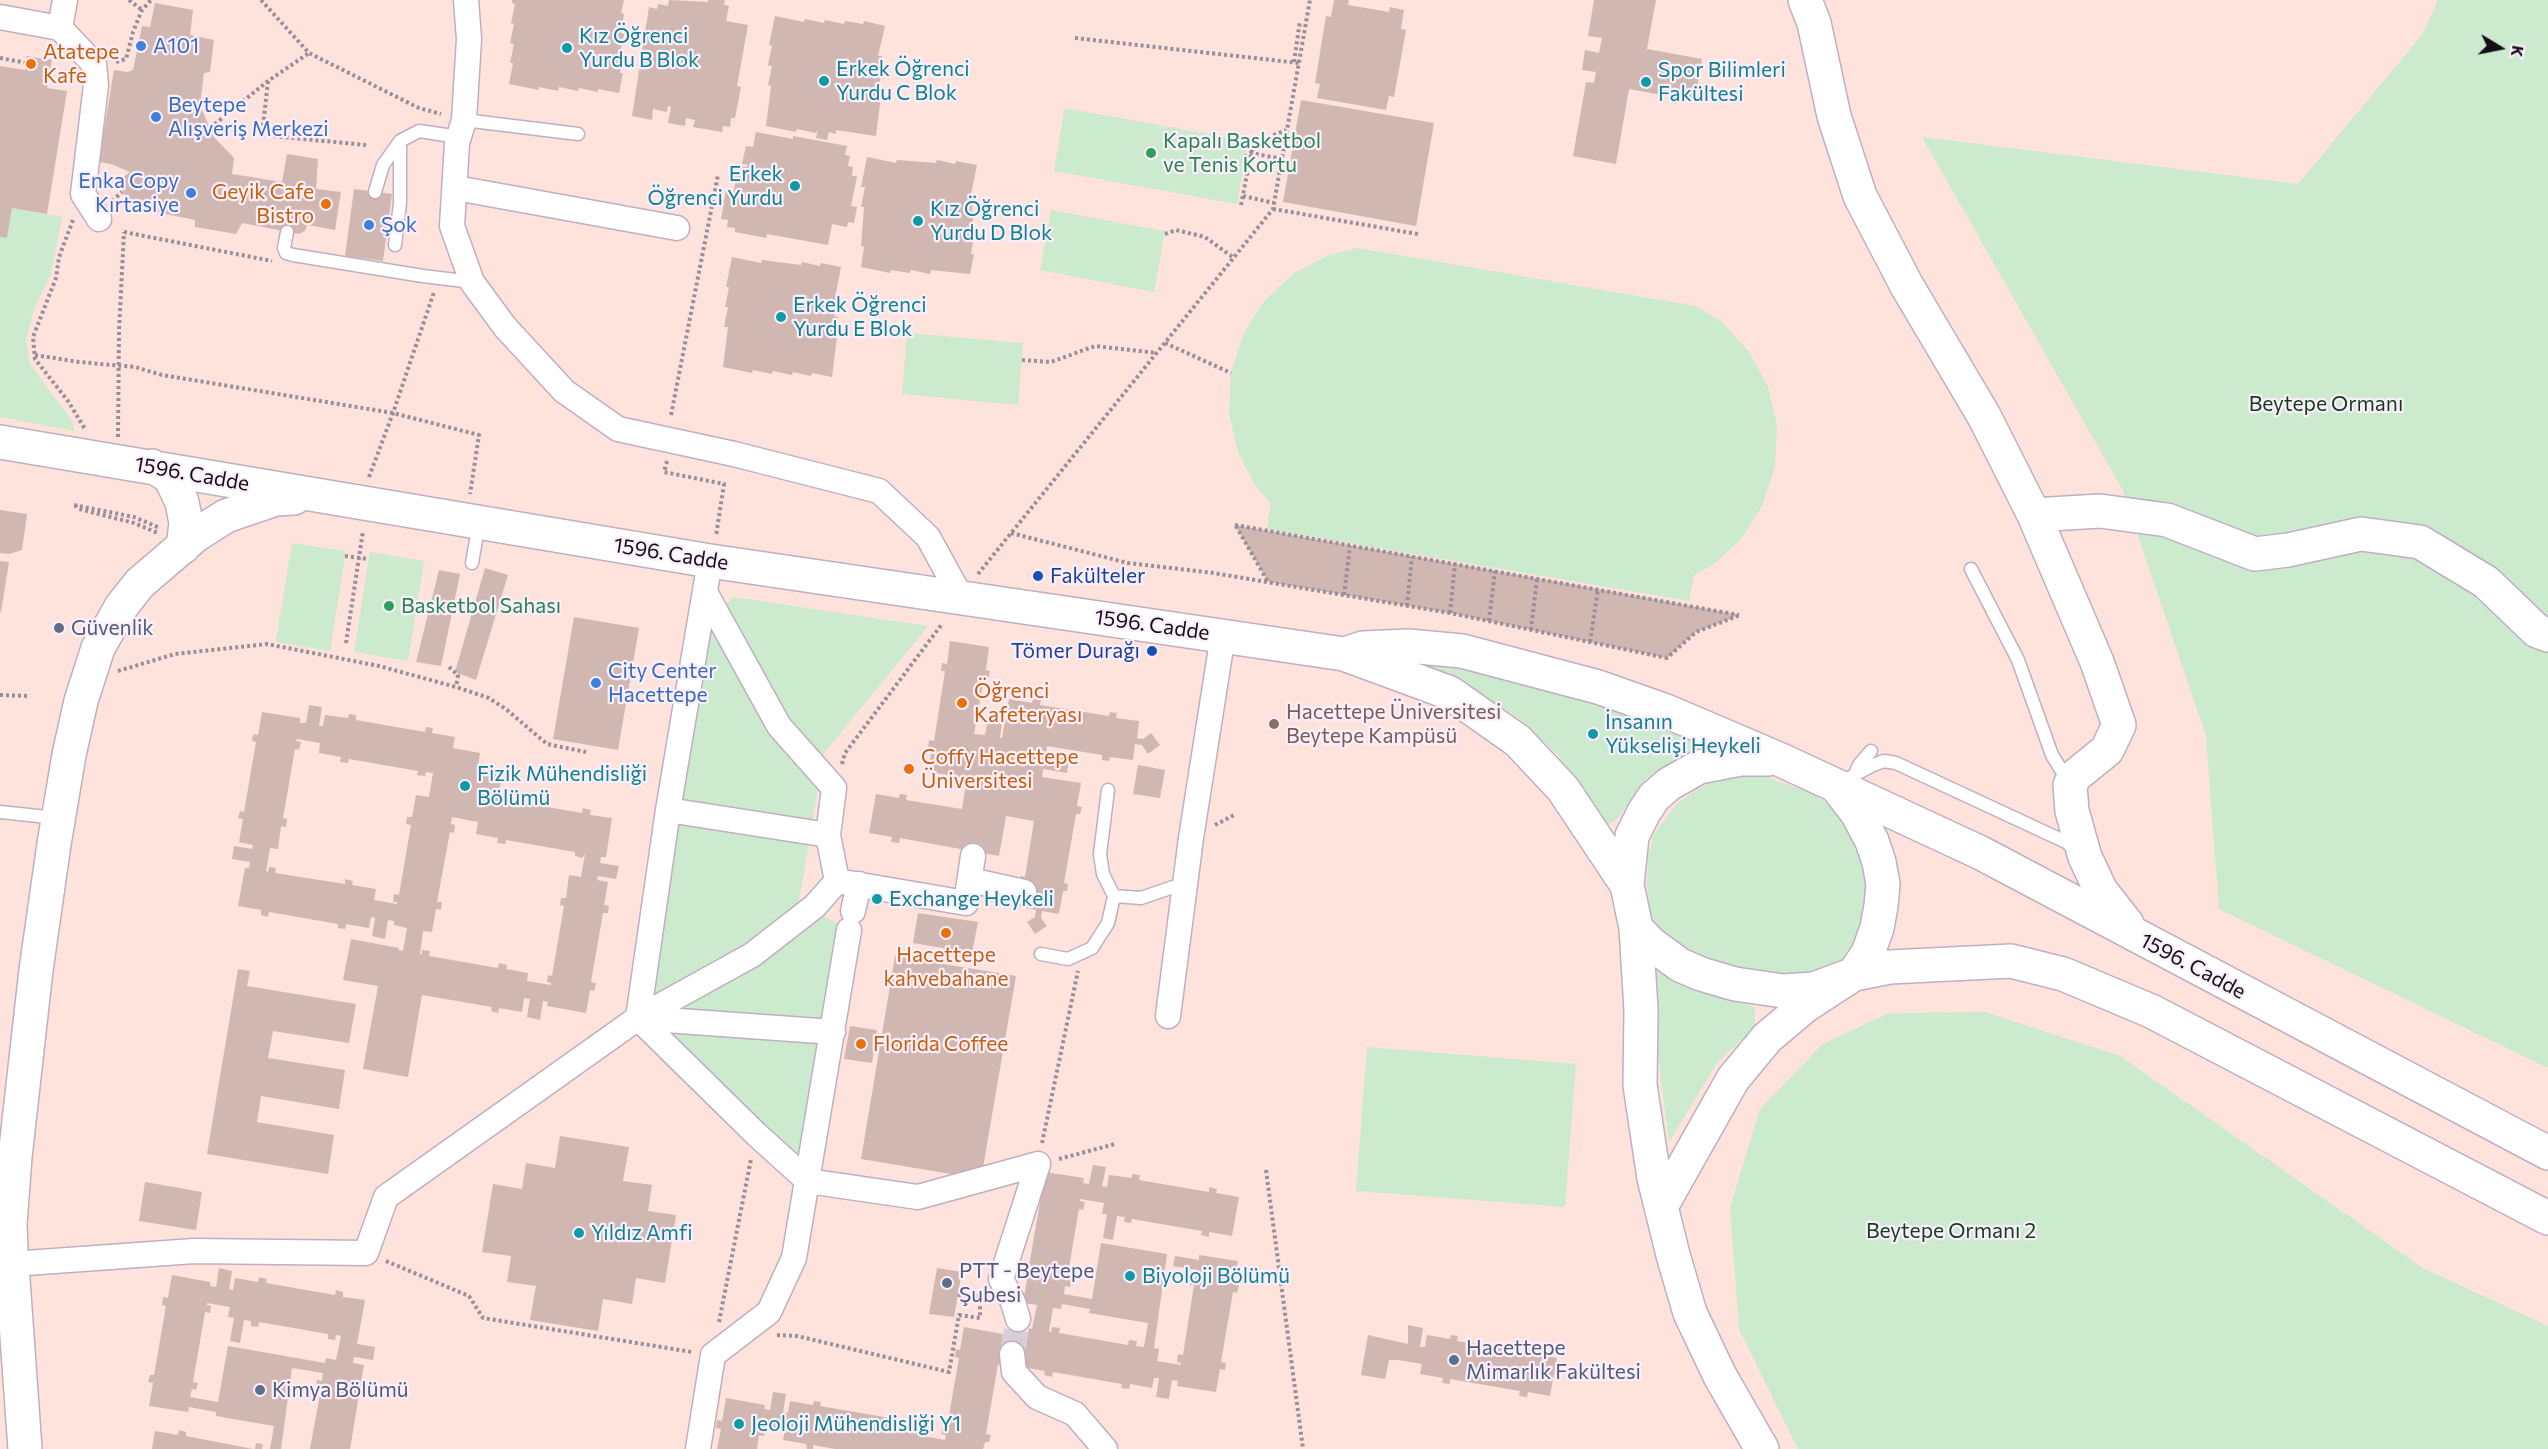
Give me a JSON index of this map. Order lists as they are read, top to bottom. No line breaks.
{"streets":{"street":["1596. Cadde"]},"parks":["Beytepe Ormanı","Beytepe Ormanı 2"],"places":["A101","Kız Öğrenci Yurdu B Blok","Atatepe Kafe","Erkek Öğrenci Yurdu C Blok","Spor Bilimleri Fakültesi","Beytepe Alışveriş Merkezi","Kapalı Basketbol ve Tenis Kortu","Erkek Öğrenci Yurdu","Enka Copy Kırtasiye","Geyik Cafe Bistro","Kız Öğrenci Yurdu D Blok","Şok","Erkek Öğrenci Yurdu E Blok","Fakülteler","Basketbol Sahası","Güvenlik","Tömer Durağı","City Center Hacettepe","Öğrenci Kafeteryası","Hacettepe Üniversitesi Beytepe Kampüsü","İnsanın Yükselişi Heykeli","Coffy Hacettepe Üniversitesi","Fizik Mühendisliği Bölümü","Exchange Heykeli","Hacettepe kahvebahane","Florida Coffee","Yıldız Amfi","Biyoloji Bölümü","PTT - Beytepe Şubesi","Hacettepe Mimarlık Fakültesi","Kimya Bölümü","Jeoloji Mühendisliği Y1"],"north":"right"}
